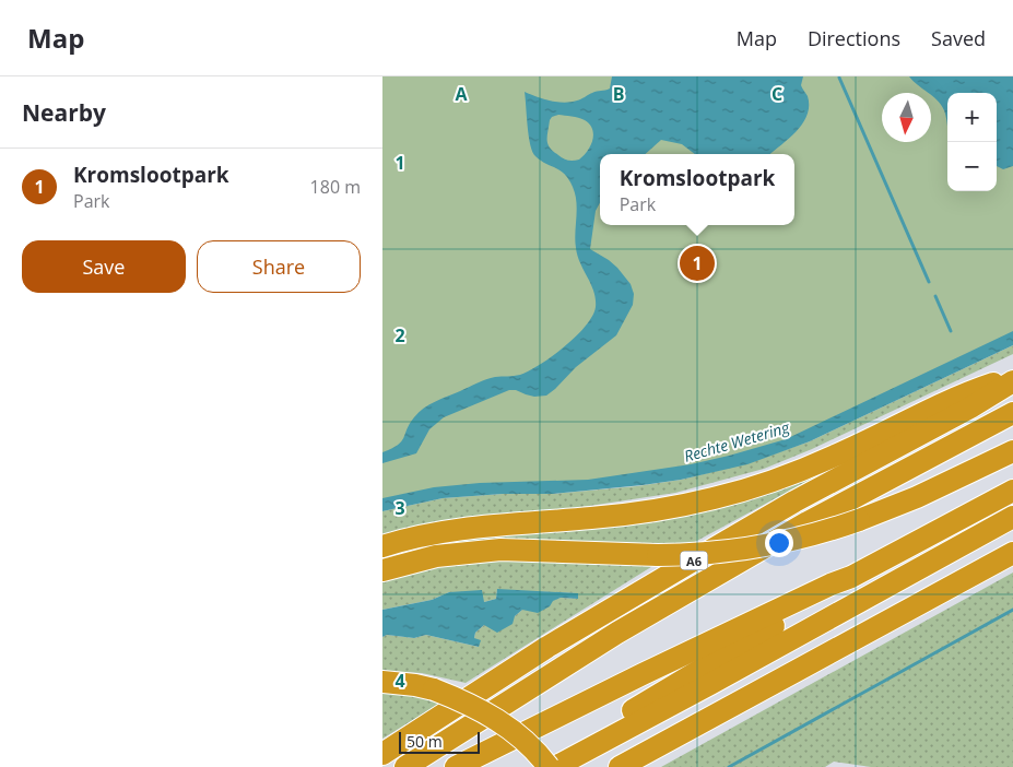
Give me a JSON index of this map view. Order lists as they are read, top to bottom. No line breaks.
{"streets":{"highway":["A6"]},"water":["Rechte Wetering"],"scale_bar":"50 m","north":"bottom","page":{"header":"Map","nav":["Map","Directions","Saved"],"heading":"Nearby","map_buttons":["+","−"],"list":[{"mark":"1","name":"Kromslootpark","note":"Park","value":"180 m"}],"popup":["Kromslootpark","Park"],"buttons":["Save","Share"],"pins":"1","scale":"50 m"},"grid":{"columns":["A","B","C"],"rows":["1","2","3","4"]}}
